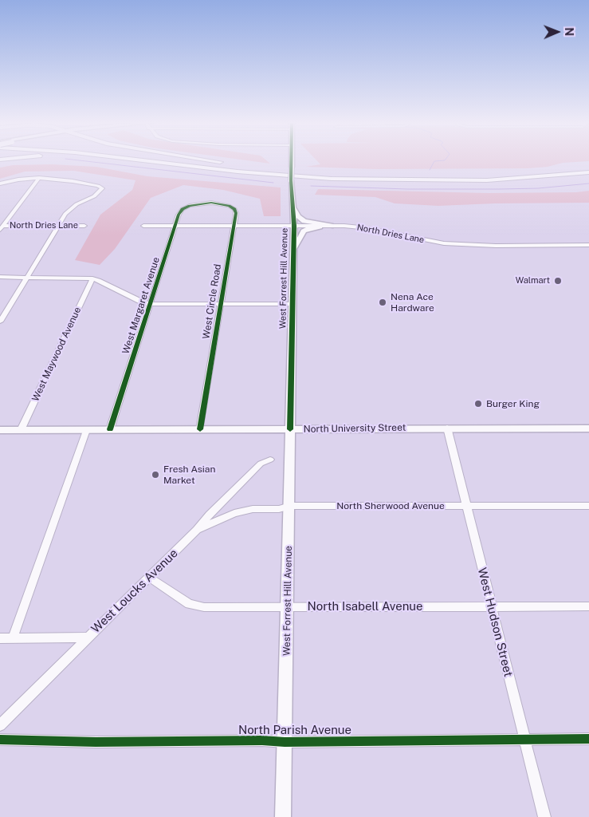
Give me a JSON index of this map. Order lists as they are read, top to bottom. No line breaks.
{"streets":{"main road":["West Forrest Hill Avenue","North University Street"],"street":["North Dries Lane","West Circle Road","West Margaret Avenue","West Maywood Avenue","North Sherwood Avenue","West Loucks Avenue","North Isabell Avenue","West Hudson Street","North Parish Avenue"]},"crossings":[["North Dries Lane","West Forrest Hill Avenue"],["North Dries Lane","West Circle Road"],["North Dries Lane","West Margaret Avenue"],["West Forrest Hill Avenue","North University Street"],["West Forrest Hill Avenue","North Sherwood Avenue"],["West Forrest Hill Avenue","North Isabell Avenue"],["West Forrest Hill Avenue","North Parish Avenue"],["West Circle Road","West Margaret Avenue"],["West Circle Road","North University Street"],["West Margaret Avenue","North University Street"],["West Maywood Avenue","North University Street"],["North University Street","West Hudson Street"],["North Sherwood Avenue","West Loucks Avenue"],["North Sherwood Avenue","West Hudson Street"],["West Loucks Avenue","North Isabell Avenue"],["North Isabell Avenue","West Hudson Street"],["West Hudson Street","North Parish Avenue"]],"places":["Walmart","Nena Ace Hardware","Burger King","Fresh Asian Market"],"north":"right"}
